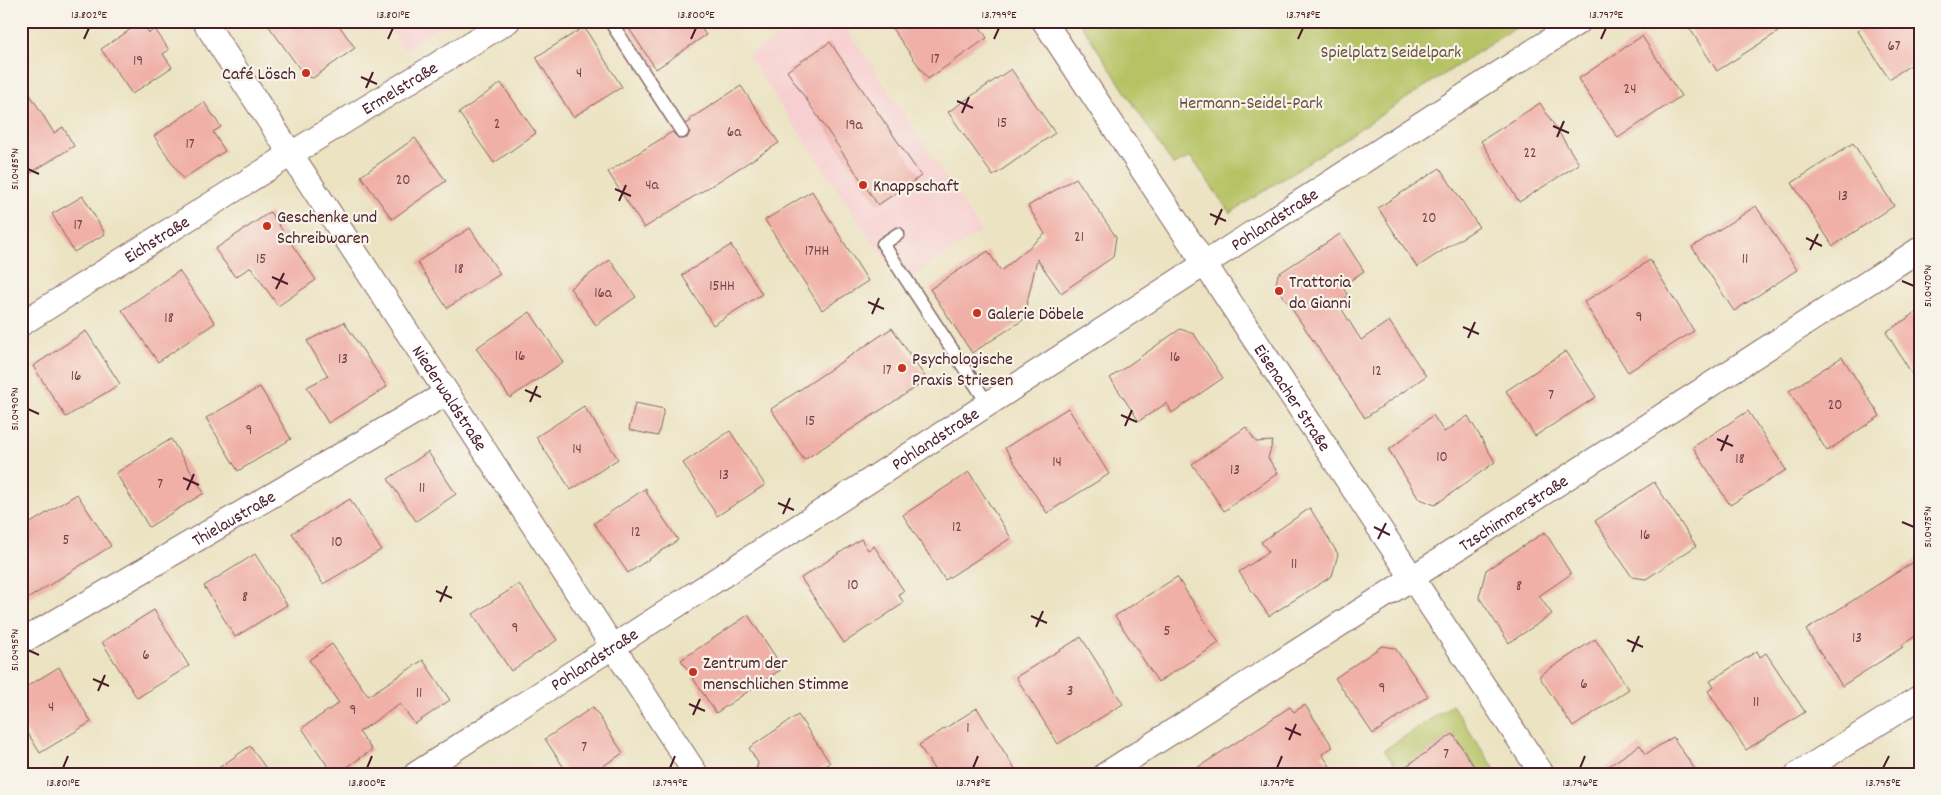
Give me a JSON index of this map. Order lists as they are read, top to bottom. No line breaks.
{"streets":{"street":["Ermelstraße","Pohlandstraße","Eichstraße","Niederwaldstraße","Eisenacher Straße","Tzschimmerstraße","Thielaustraße"]},"crossings":[["Ermelstraße","Eichstraße"],["Ermelstraße","Niederwaldstraße"],["Pohlandstraße","Niederwaldstraße"],["Pohlandstraße","Eisenacher Straße"],["Eichstraße","Niederwaldstraße"],["Niederwaldstraße","Thielaustraße"],["Eisenacher Straße","Tzschimmerstraße"]],"parks":["Spielplatz Seidelpark","Hermann-Seidel-Park"],"places":["Café Lösch","Knappschaft","Geschenke und Schreibwaren","Trattoria da Gianni","Galerie Döbele","Psychologische Praxis Striesen","Zentrum der menschlichen Stimme"],"house_numbers":["67","17","19","4","24","15","2","19a","6a","17","22","20","4a","13","20","17","21","17HH","15","11","18","15HH","16a","9","18","16","16","13","17","12","16","7","20","15","9","14","10","18","14","13","13","7","11","12","12","16","5","10","11","10","8","8","9","5","13","6","6","9","3","11","11","4","9","1","7","7"],"coordinates":["13.802°E","13.801°E","13.800°E","13.799°E","13.798°E","13.797°E","51.0485°N","51.0470°N","51.0490°N","51.0475°N","51.0495°N","13.796°E","13.795°E"]}
